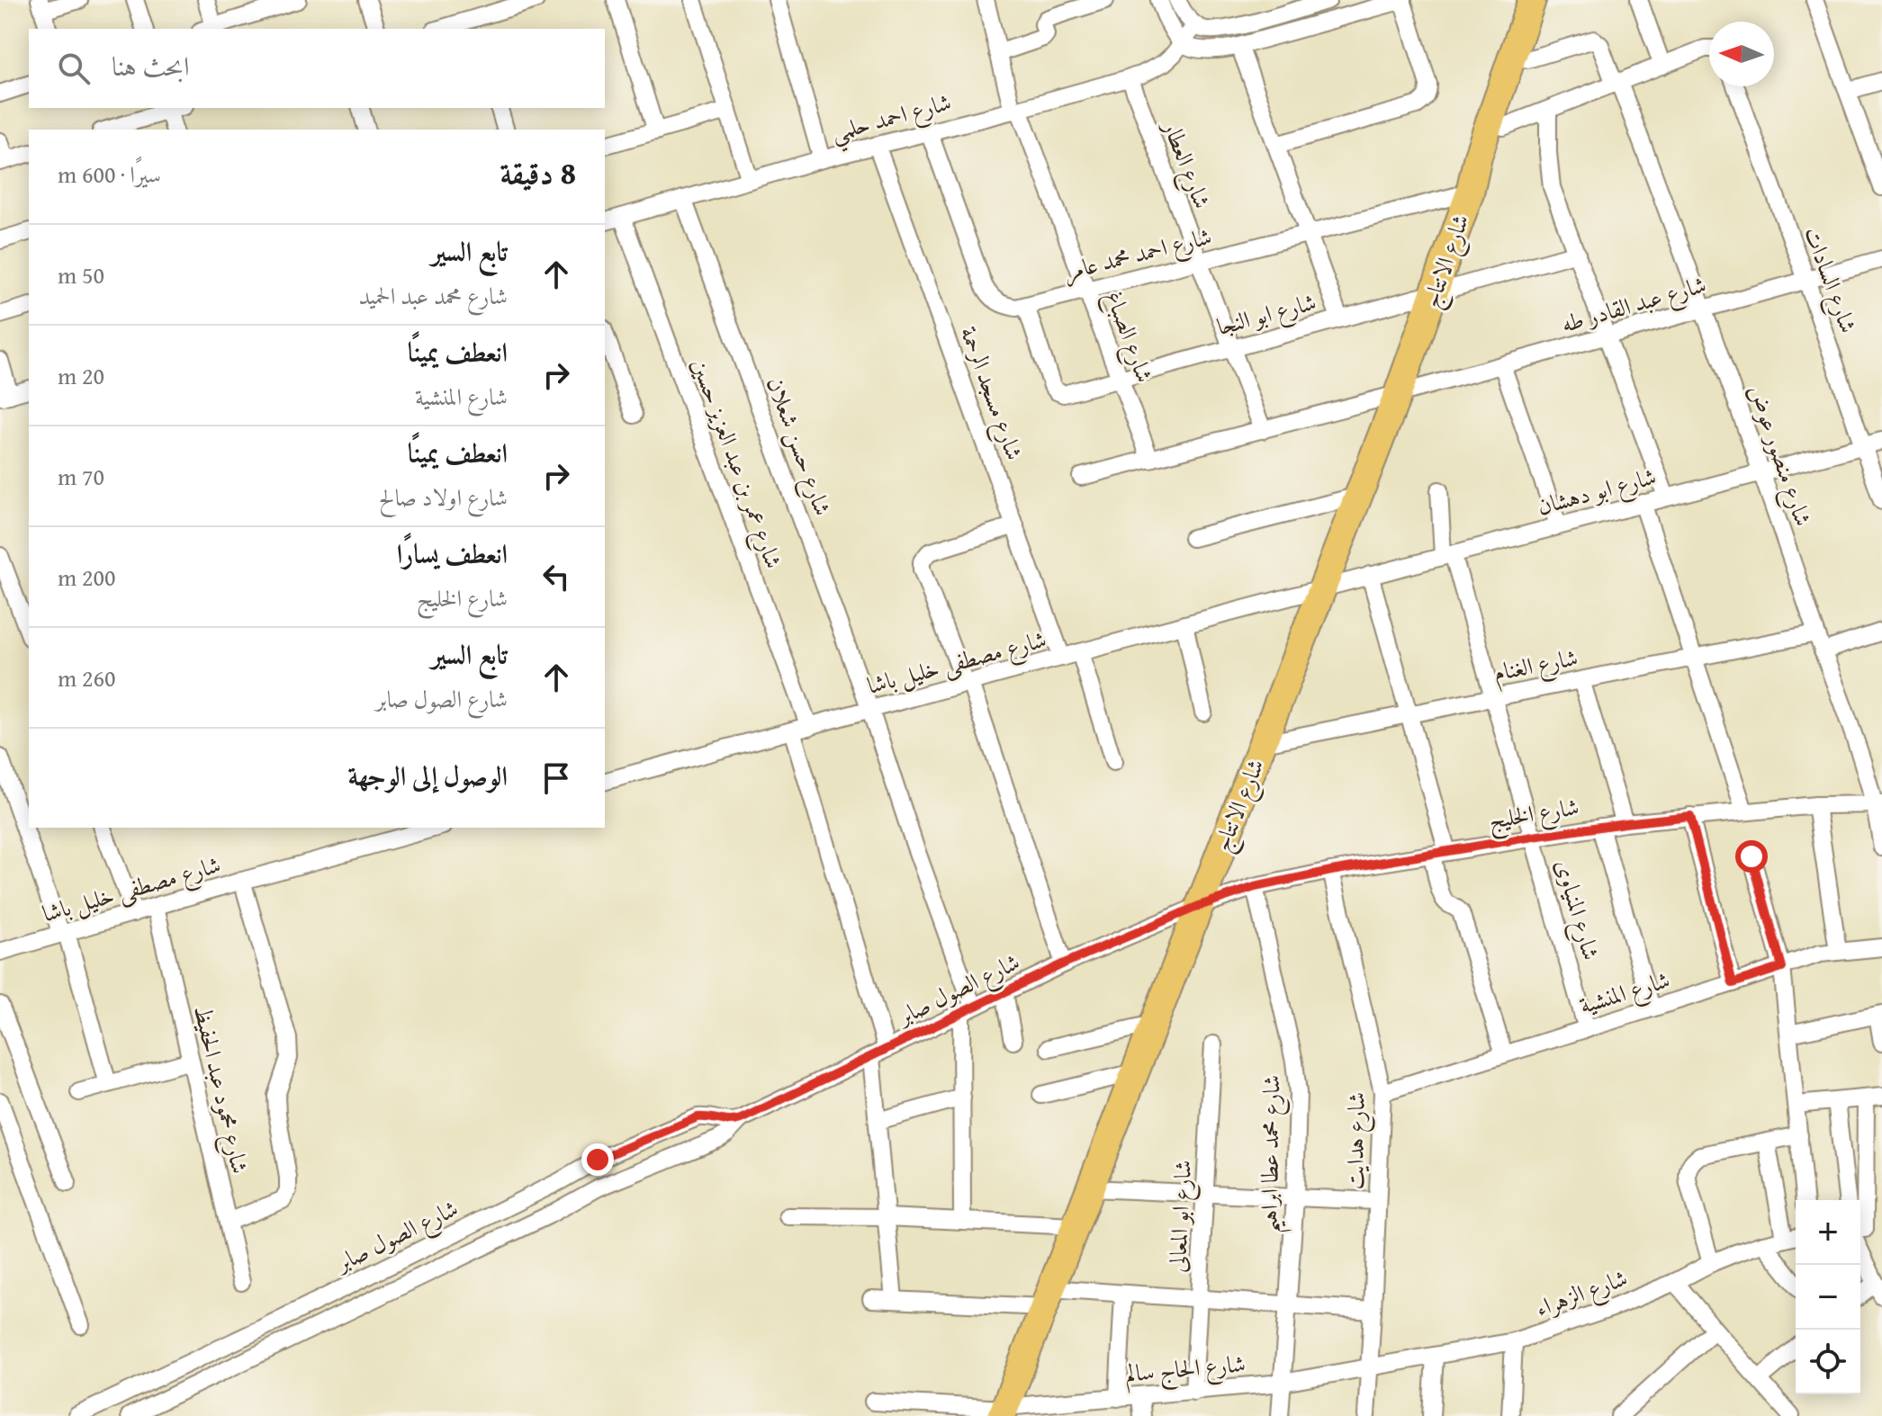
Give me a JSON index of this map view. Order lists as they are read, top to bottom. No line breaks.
{"streets":{"main road":["شارع الانتاج"],"street":["شارع احمد حلمي","شارع العطار","شارع احمد محمد عامر","شارع السادات","شارع عبد القادر طه","شارع ابو النجا","شارع الصباغ","شارع مسجد الرحمة","شارع حسن شعلان","شارع منصور عوض","شارع عمر بن عبد العزيز حسين","شارع ابو دهشان","شارع مصطفى خليل باشا","شارع الغنام","شارع الخليج","شارع المنياوى","شارع الصول صابر","شارع المنشية","شارع محمود عبد الحفيظ","شارع هدايت","شارع محمد عطا ابراهيم","شارع ابو المعالى","شارع الزهراء","شارع الحاج سالم"]},"crossings":[["شارع احمد حلمي","شارع العطار"],["شارع احمد حلمي","شارع احمد محمد عامر"],["شارع احمد حلمي","شارع الصباغ"],["شارع احمد حلمي","شارع مسجد الرحمة"],["شارع احمد حلمي","شارع حسن شعلان"],["شارع احمد حلمي","شارع عمر بن عبد العزيز حسين"],["شارع العطار","شارع احمد محمد عامر"],["شارع العطار","شارع عبد القادر طه"],["شارع العطار","شارع ابو النجا"],["شارع احمد محمد عامر","شارع الانتاج"],["شارع احمد محمد عامر","شارع ابو النجا"],["شارع احمد محمد عامر","شارع الصباغ"],["شارع الانتاج","شارع عبد القادر طه"],["شارع الانتاج","شارع ابو النجا"],["شارع الانتاج","شارع منصور عوض"],["شارع الانتاج","شارع ابو دهشان"],["شارع الانتاج","شارع مصطفى خليل باشا"],["شارع الانتاج","شارع الغنام"],["شارع الانتاج","شارع الخليج"],["شارع الانتاج","شارع الصول صابر"],["شارع الانتاج","شارع الحاج سالم"],["شارع السادات","شارع عبد القادر طه"],["شارع السادات","شارع ابو دهشان"],["شارع عبد القادر طه","شارع الصباغ"],["شارع عبد القادر طه","شارع منصور عوض"],["شارع ابو النجا","شارع الصباغ"],["شارع مسجد الرحمة","شارع مصطفى خليل باشا"],["شارع حسن شعلان","شارع مصطفى خليل باشا"],["شارع حسن شعلان","شارع الصول صابر"],["شارع منصور عوض","شارع ابو دهشان"],["شارع منصور عوض","شارع الغنام"],["شارع منصور عوض","شارع الخليج"],["شارع عمر بن عبد العزيز حسين","شارع مصطفى خليل باشا"],["شارع عمر بن عبد العزيز حسين","شارع الصول صابر"],["شارع ابو دهشان","شارع مصطفى خليل باشا"],["شارع ابو دهشان","شارع المنياوى"],["شارع مصطفى خليل باشا","شارع محمود عبد الحفيظ"],["شارع الغنام","شارع المنياوى"],["شارع الخليج","شارع المنياوى"],["شارع الخليج","شارع الصول صابر"],["شارع الخليج","شارع هدايت"],["شارع الخليج","شارع محمد عطا ابراهيم"],["شارع المنياوى","شارع المنشية"],["شارع المنشية","شارع هدايت"],["شارع هدايت","شارع الزهراء"],["شارع هدايت","شارع الحاج سالم"],["شارع محمد عطا ابراهيم","شارع الحاج سالم"],["شارع ابو المعالى","شارع الحاج سالم"],["شارع الزهراء","شارع الحاج سالم"]],"north":"left","page":{"search":"ابحث هنا","heading":["8 دقيقة","سيرًا · 600 m"],"list":[["تابع السير","شارع محمد عبد الحميد","50 m"],["انعطف يمينًا","شارع المنشية","20 m"],["انعطف يمينًا","شارع اولاد صالح","70 m"],["انعطف يسارًا","شارع الخليج","200 m"],["تابع السير","شارع الصول صابر","260 m"],"الوصول إلى الوجهة"],"map_buttons":["+","−"]}}
